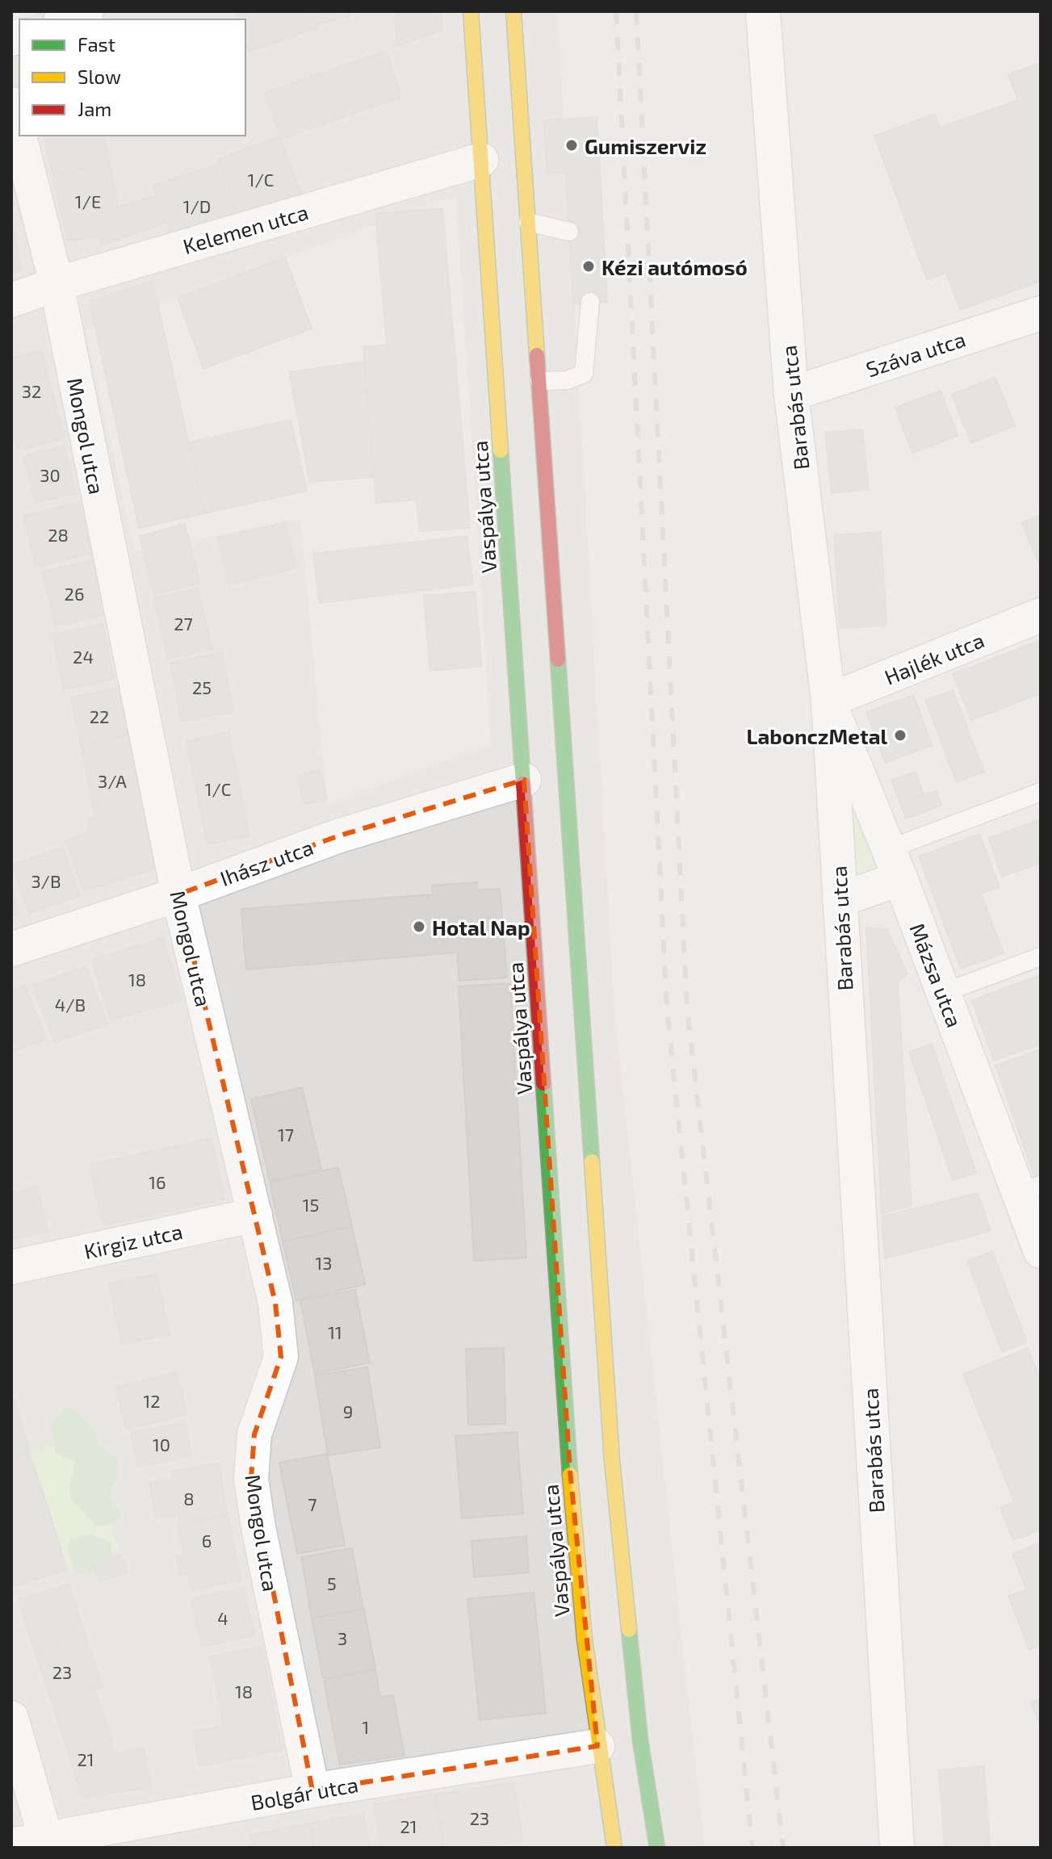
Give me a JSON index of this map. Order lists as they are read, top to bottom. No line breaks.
{"streets":{"main road":["Vaspálya utca"],"street":["Kelemen utca","Száva utca","Barabás utca","Mongol utca","Hajlék utca","Ihász utca","Mázsa utca","Kirgiz utca","Bolgár utca"]},"crossings":[["Kelemen utca","Mongol utca"],["Kelemen utca","Vaspálya utca"],["Száva utca","Barabás utca"],["Barabás utca","Hajlék utca"],["Barabás utca","Mázsa utca"],["Mongol utca","Ihász utca"],["Mongol utca","Kirgiz utca"],["Mongol utca","Bolgár utca"],["Vaspálya utca","Ihász utca"],["Vaspálya utca","Bolgár utca"],["Hajlék utca","Mázsa utca"]],"places":["Gumiszerviz","Kézi autómosó","LabonczMetal","Hotal Nap"],"house_numbers":["1/C","1/E","1/D","32","30","28","26","27","24","25","22","3/A","1/C","3/B","18","4/B","17","16","15","13","11","12","9","10","8","7","6","5","4","3","23","18","1","21","23","21"],"legend":["Fast","Slow","Jam"]}
